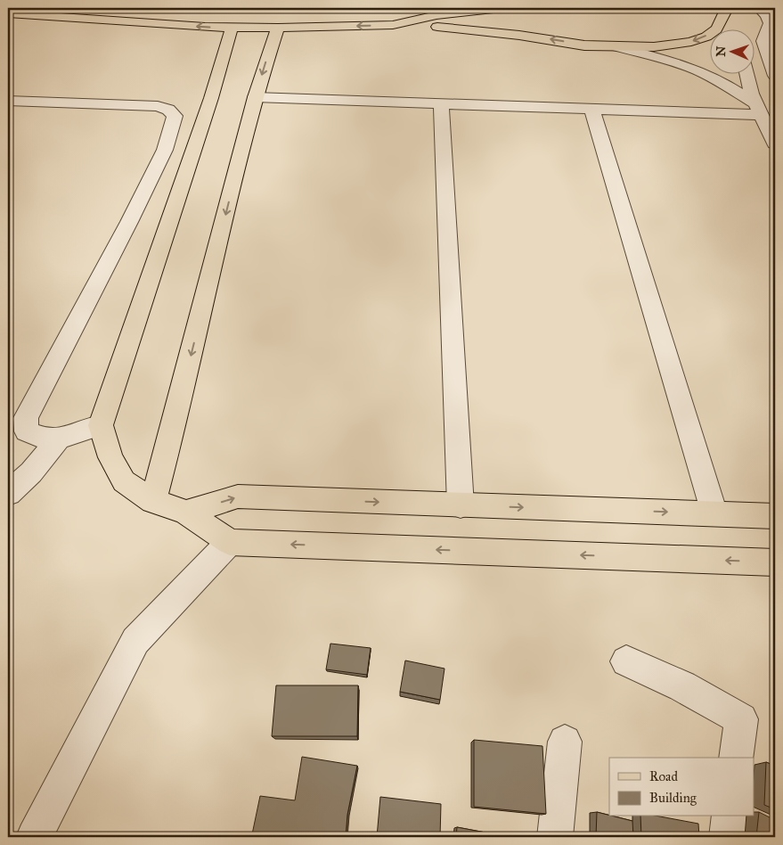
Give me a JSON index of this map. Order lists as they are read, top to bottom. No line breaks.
{"legend":["Road","Building"],"north":"left"}
